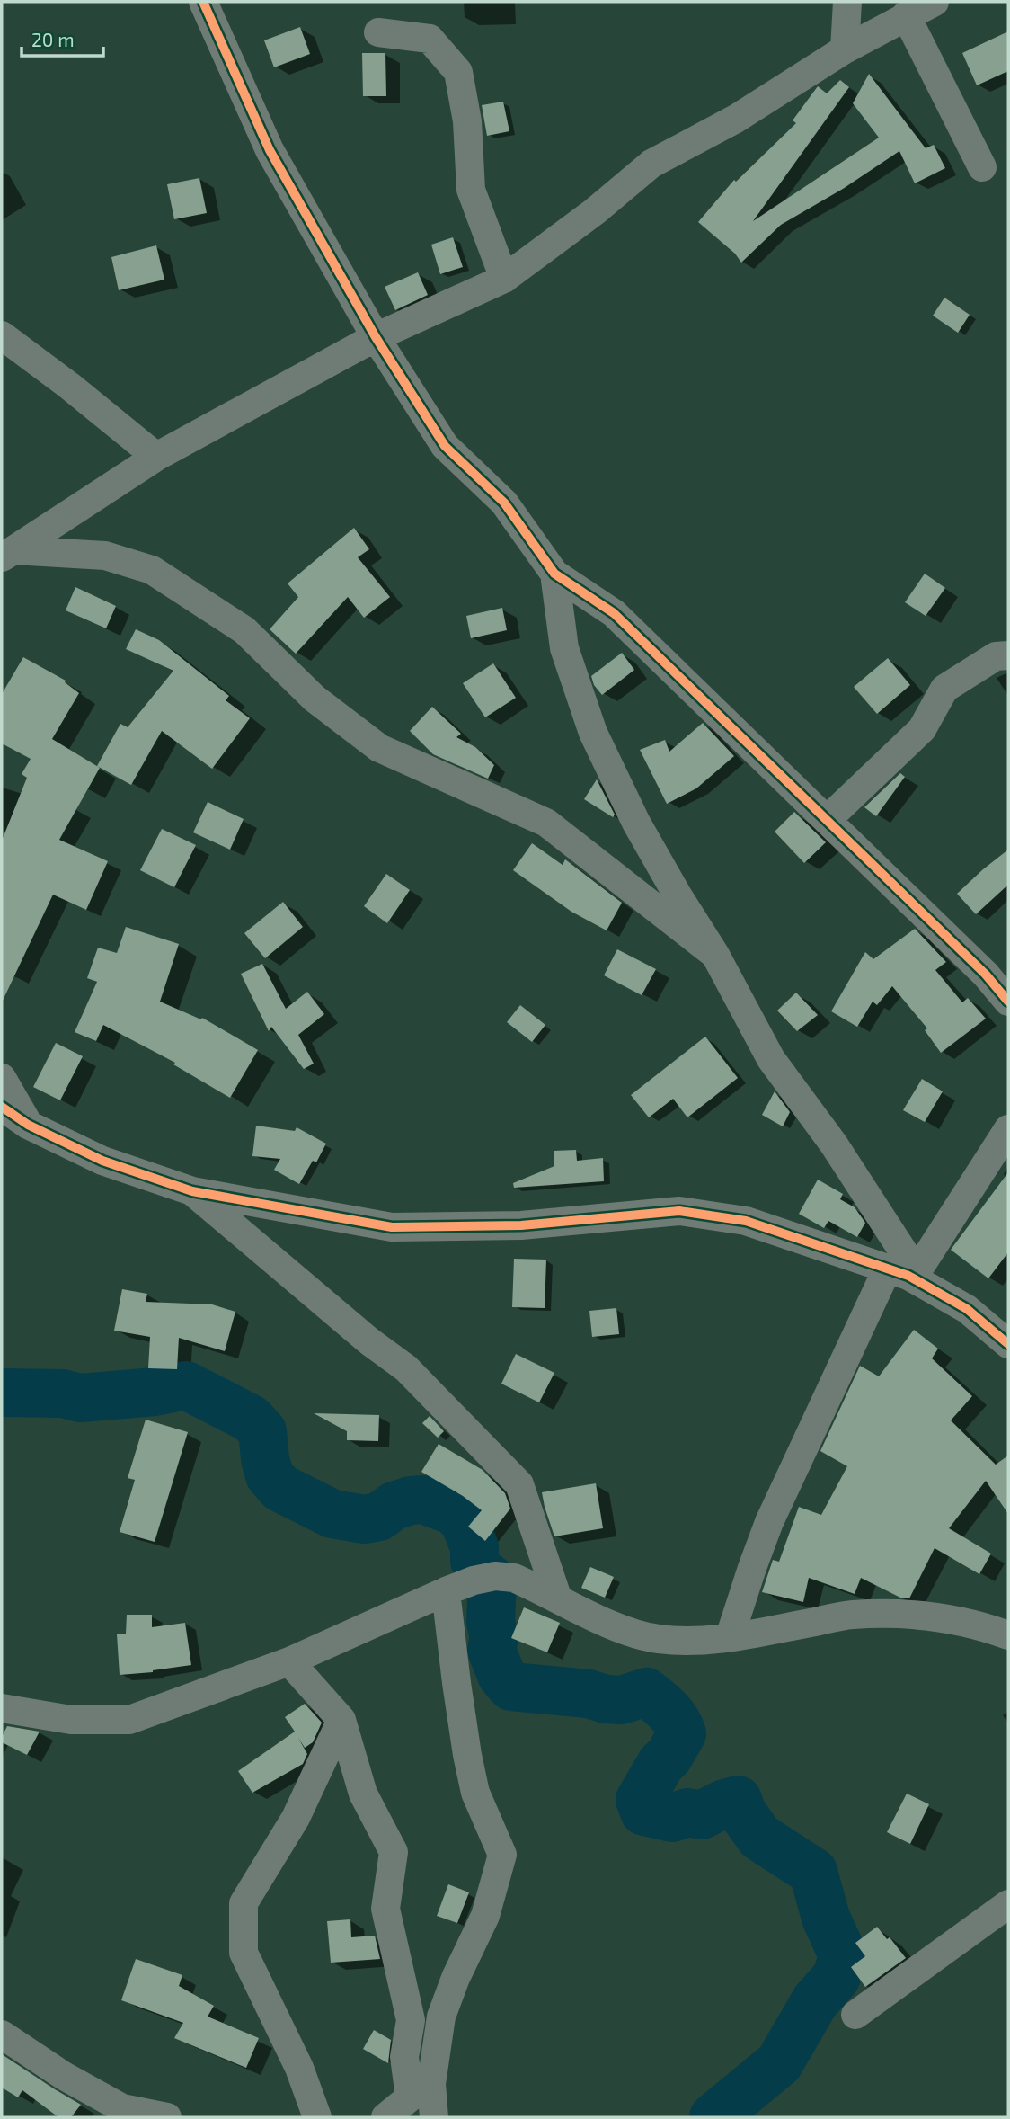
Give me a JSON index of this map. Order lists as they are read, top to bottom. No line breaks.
{"scale_bar":"20 m"}
